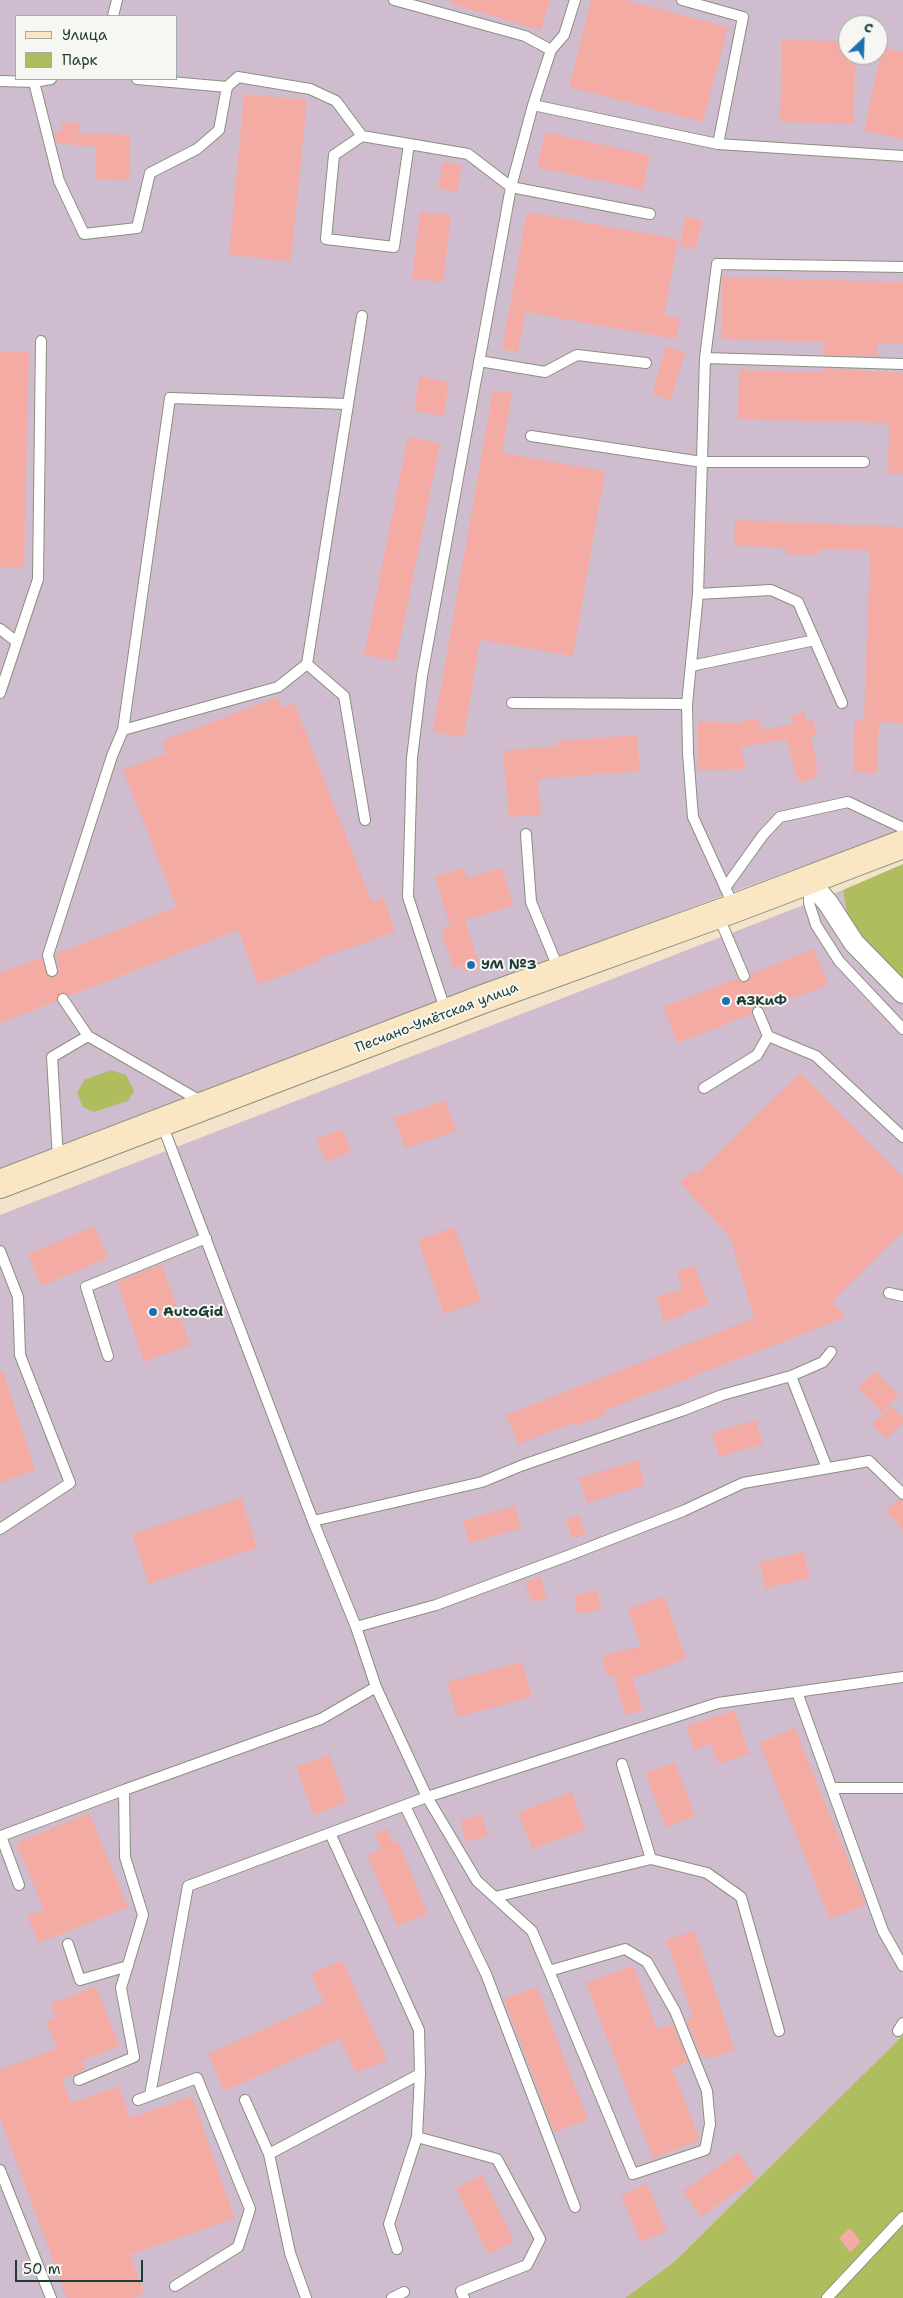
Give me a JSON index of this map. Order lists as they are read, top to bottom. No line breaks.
{"streets":{"main road":["Песчано-Умётская улица"]},"places":["УМ №3","АЗКиФ","AutoGid"],"legend":["Улица","Парк"],"scale_bar":"50 m","north":"top right"}
